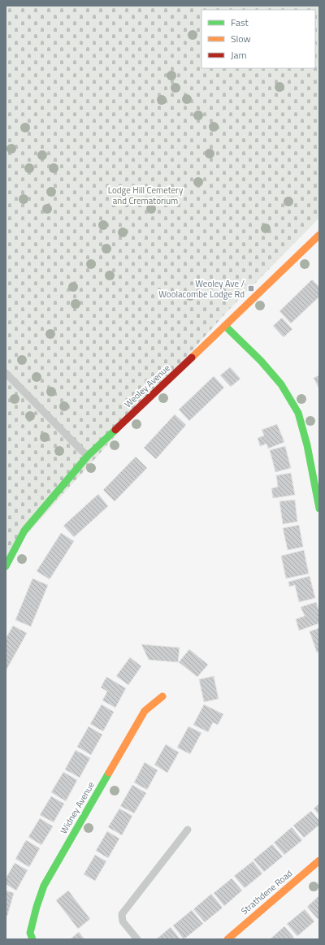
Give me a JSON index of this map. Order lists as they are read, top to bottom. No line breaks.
{"streets":{"street":["Weoley Avenue","Widney Avenue","Strathdene Road"]},"parks":["Lodge Hill Cemetery and Crematorium"],"places":{"transit":["Weoley Ave / Woolacombe Lodge Rd"]},"legend":["Fast","Slow","Jam"]}
